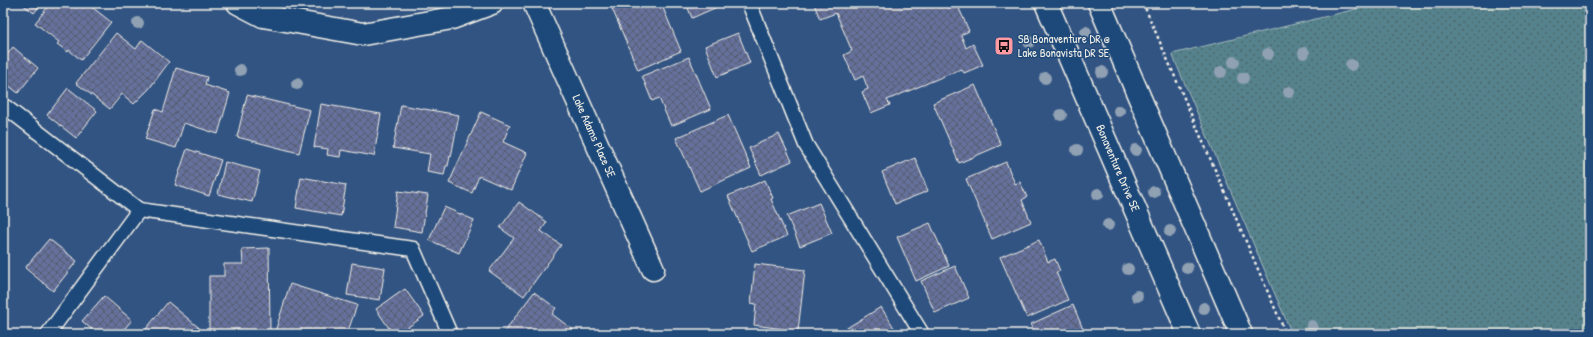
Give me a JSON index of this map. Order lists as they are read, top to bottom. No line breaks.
{"streets":{"street":["Lake Adams Place SE","Bonaventure Drive SE"]},"places":{"bus stop":["SB Bonaventure DR @ Lake Bonavista DR SE"]}}
